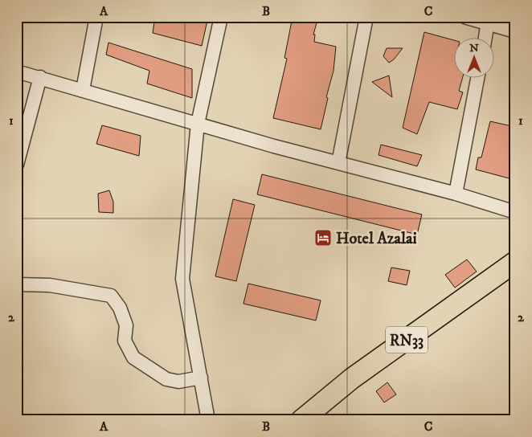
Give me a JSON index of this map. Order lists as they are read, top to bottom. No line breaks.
{"streets":{"main road":["RN33"]},"places":{"hotel":["Hotel Azalai"]},"north":"top","grid":{"columns":["A","B","C"],"rows":["1","2"]}}
